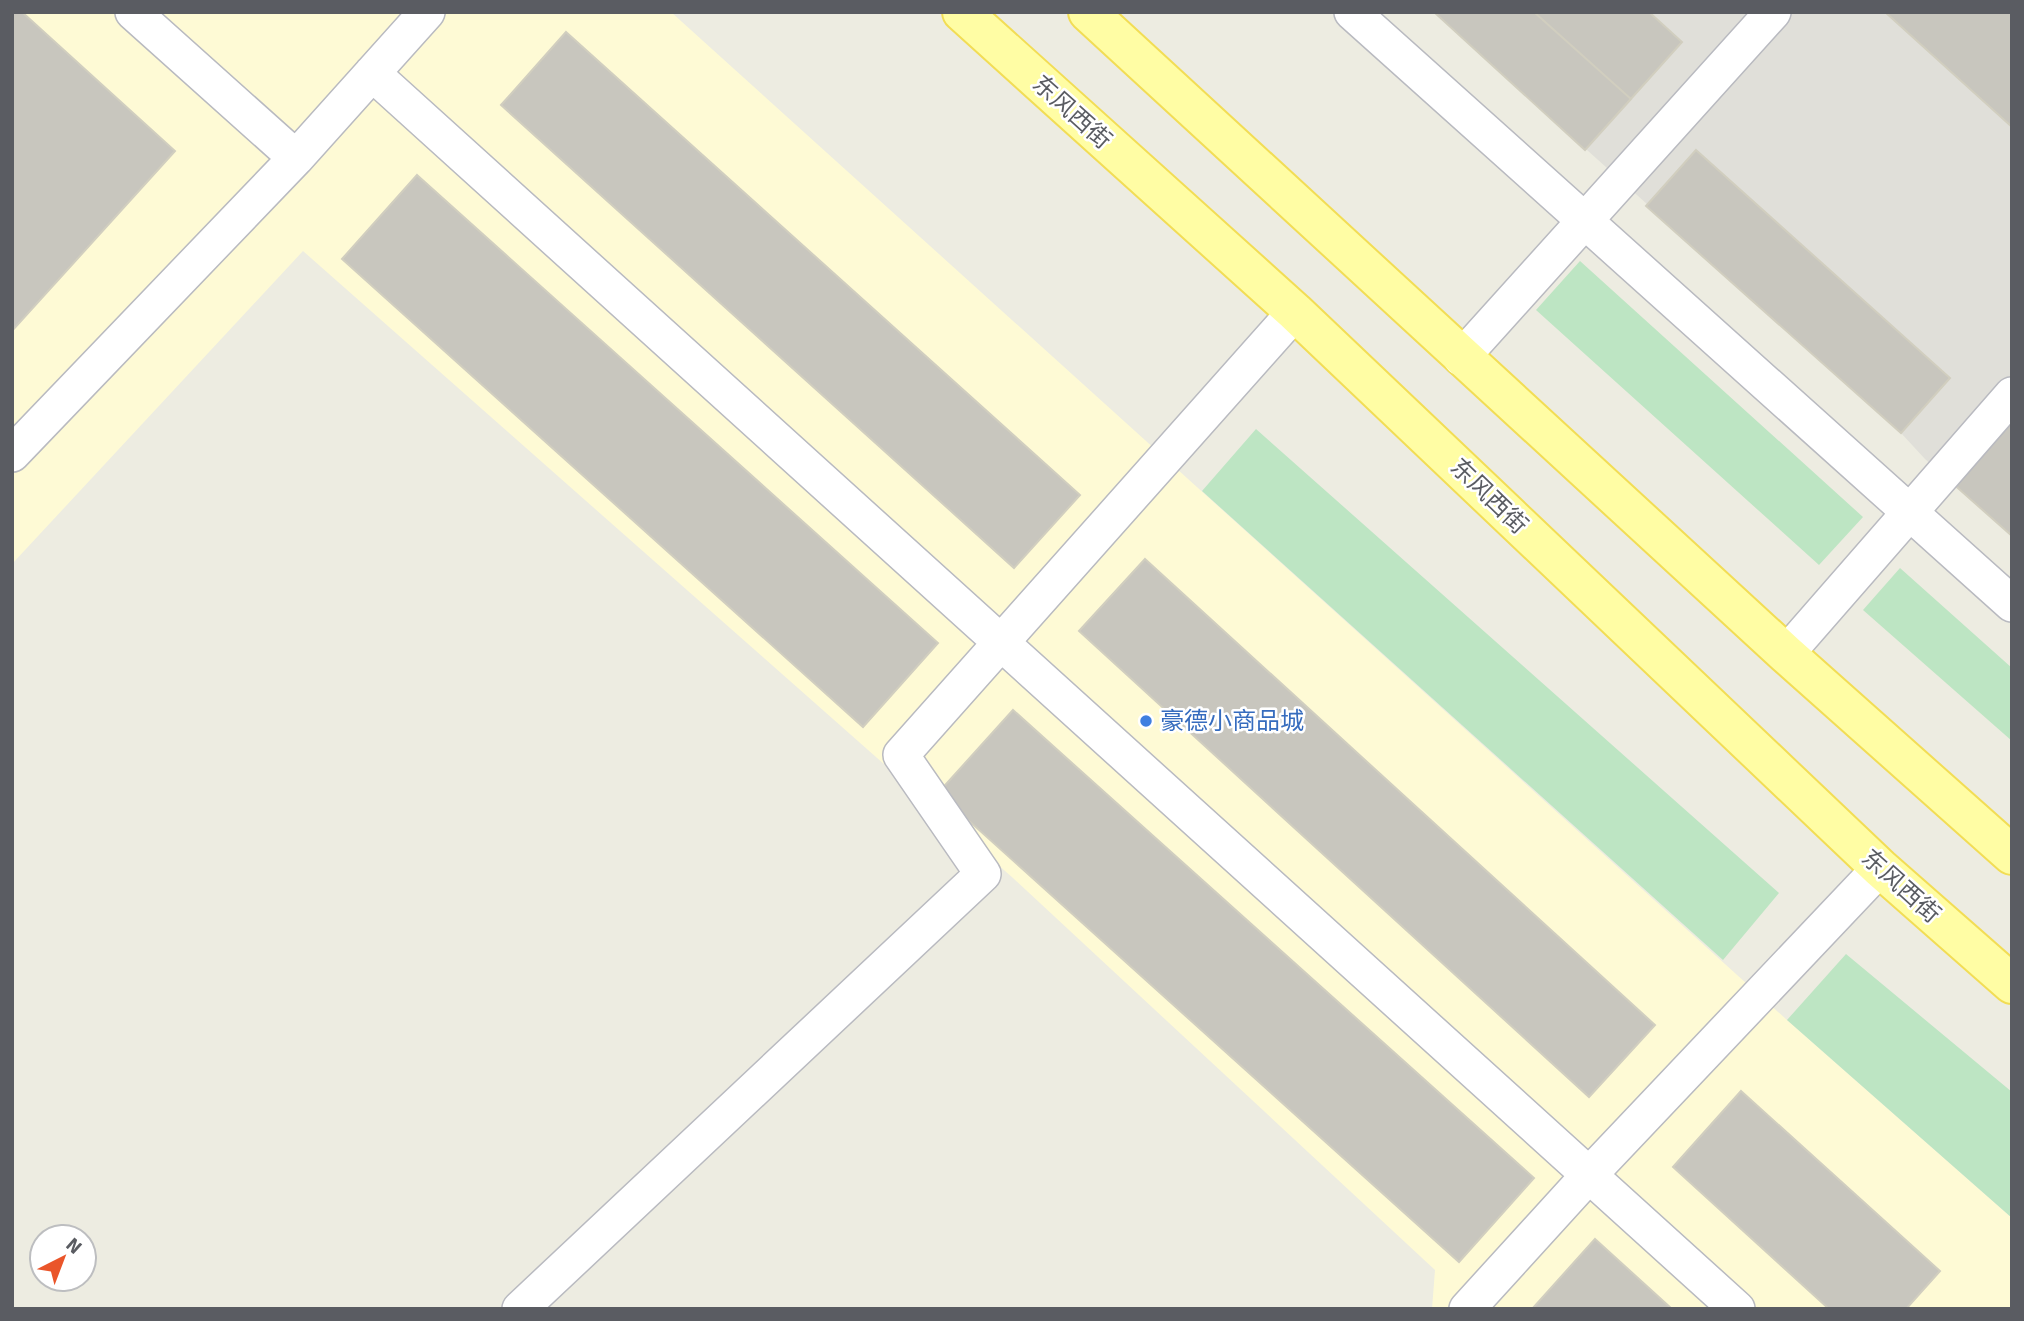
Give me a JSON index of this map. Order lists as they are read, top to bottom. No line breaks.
{"streets":{"main road":["东风西街"]},"places":["豪德小商品城"],"north":"top right"}
